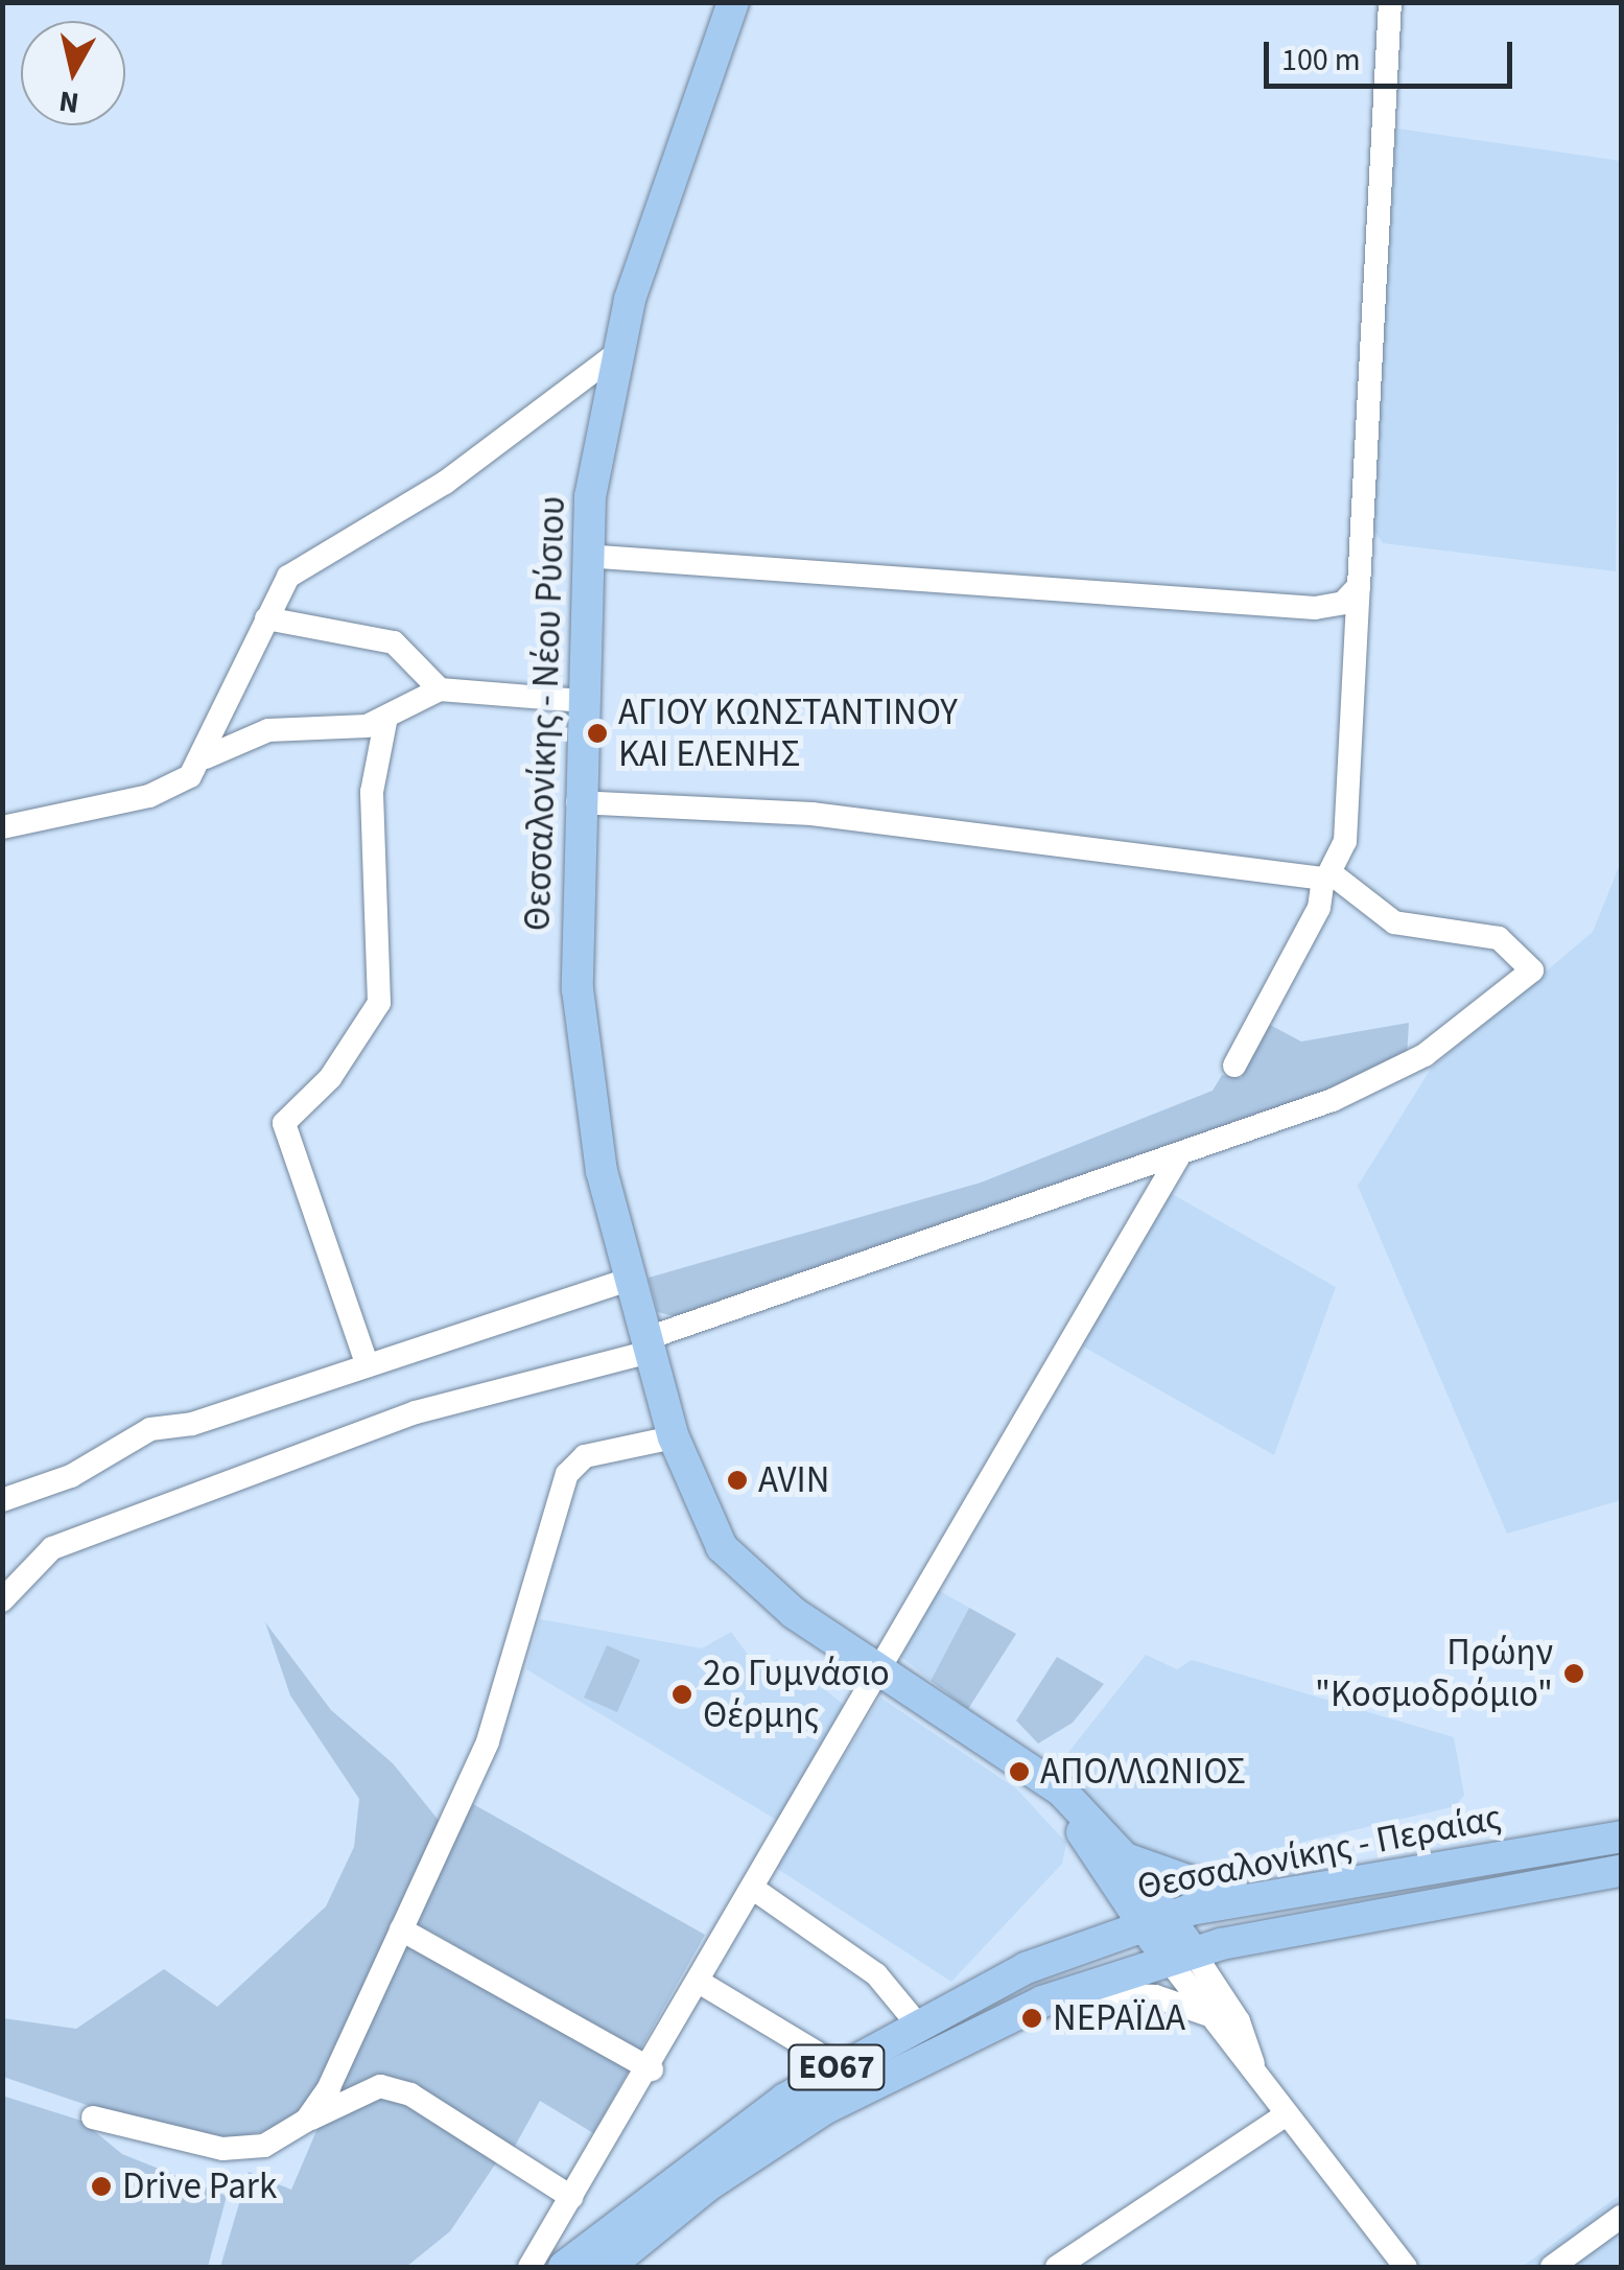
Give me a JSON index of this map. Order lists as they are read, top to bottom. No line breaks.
{"streets":{"main road":["Θεσσαλονίκης - Νέου Ρύσιου","Θεσσαλονίκης - Περαίας","ΕΟ67"]},"crossings":[["Θεσσαλονίκης - Νέου Ρύσιου","Θεσσαλονίκης - Περαίας"]],"places":["ΑΓΙΟΥ ΚΩΝΣΤΑΝΤΙΝΟΥ ΚΑΙ ΕΛΕΝΗΣ","AVIN","Πρώην \"Κοσμοδρόμιο\"","2ο Γυμνάσιο Θέρμης","ΑΠΟΛΛΩΝΙΟΣ","ΝΕΡΑΪΔΑ","Drive Park"],"scale_bar":"100 m","north":"bottom"}
